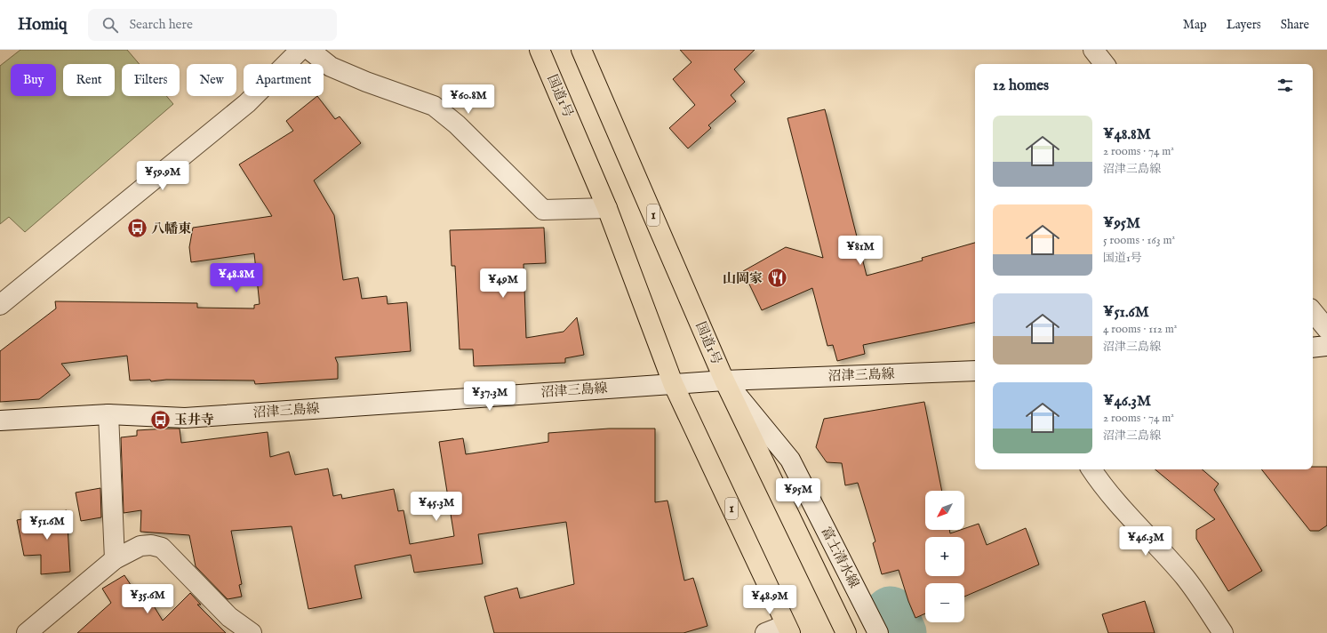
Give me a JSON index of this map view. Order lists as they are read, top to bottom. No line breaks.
{"streets":{"highway":["国道1号","1"],"street":["沼津三島線","富士清水線"]},"crossings":[["国道1号","沼津三島線"],["国道1号","富士清水線"],["沼津三島線","富士清水線"]],"places":{"bus stop":["八幡東","玉井寺"],"restaurant":["山岡家"]},"north":"bottom left","page":{"header":"Homiq","search":"Search here","nav":["Map","Layers","Share"],"chip":["Buy","Rent","Filters","New","Apartment"],"heading":"12 homes","price":["¥60.8M","¥59.9M","¥81M","¥48.8M","¥49M","¥37.3M","¥95M","¥45.3M","¥51.6M","¥46.3M","¥35.6M","¥48.9M"],"list":[{"name":"¥48.8M","note":"2 rooms · 74 m² · 沼津三島線"},{"name":"¥95M","note":"5 rooms · 163 m² · 国道1号"},{"name":"¥51.6M","note":"4 rooms · 112 m² · 沼津三島線"},{"name":"¥46.3M","note":"2 rooms · 74 m² · 沼津三島線"}],"map_buttons":["+","−"]}}
